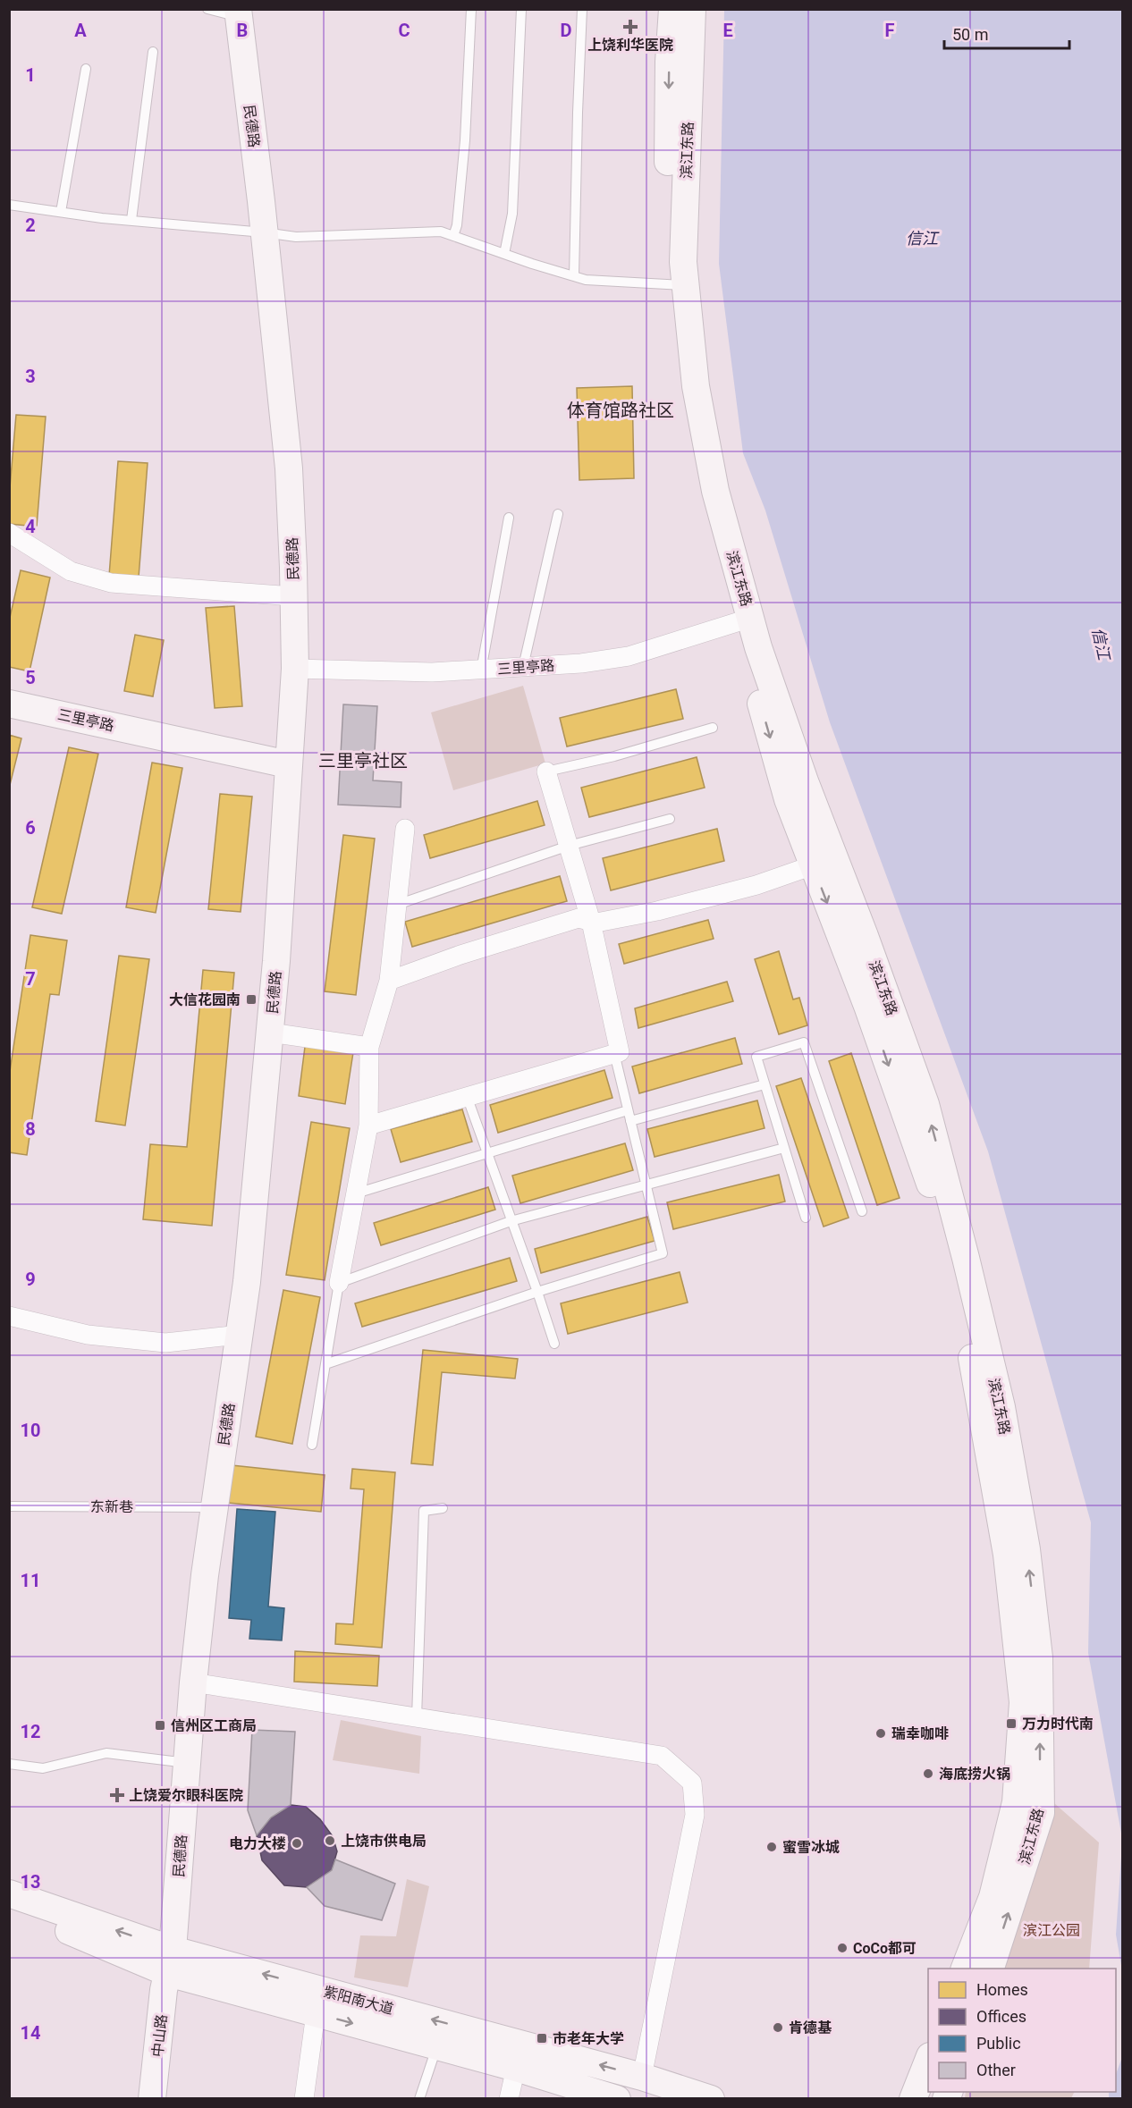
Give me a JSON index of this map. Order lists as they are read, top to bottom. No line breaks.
{"streets":{"main road":["民德路","滨江东路","三里亭路","紫阳南大道","中山路"],"lane":["东新巷"]},"crossings":[["民德路","三里亭路"],["民德路","东新巷"],["民德路","紫阳南大道"],["民德路","中山路"],["滨江东路","三里亭路"],["紫阳南大道","中山路"]],"districts":["体育馆路社区","三里亭社区"],"water":["信江"],"parks":["滨江公园"],"places":{"health":["上饶利华医院","上饶爱尔眼科医院"],"transit":["大信花园南","万力时代南","信州区工商局","市老年大学"],"other":["瑞幸咖啡","海底捞火锅","上饶市供电局","电力大楼","蜜雪冰城","CoCo都可","肯德基"]},"legend":["Homes","Offices","Public","Other"],"scale_bar":"50 m","grid":{"columns":["A","B","C","D","E","F"],"rows":["1","2","3","4","5","6","7","8","9","10","11","12","13","14"]}}
